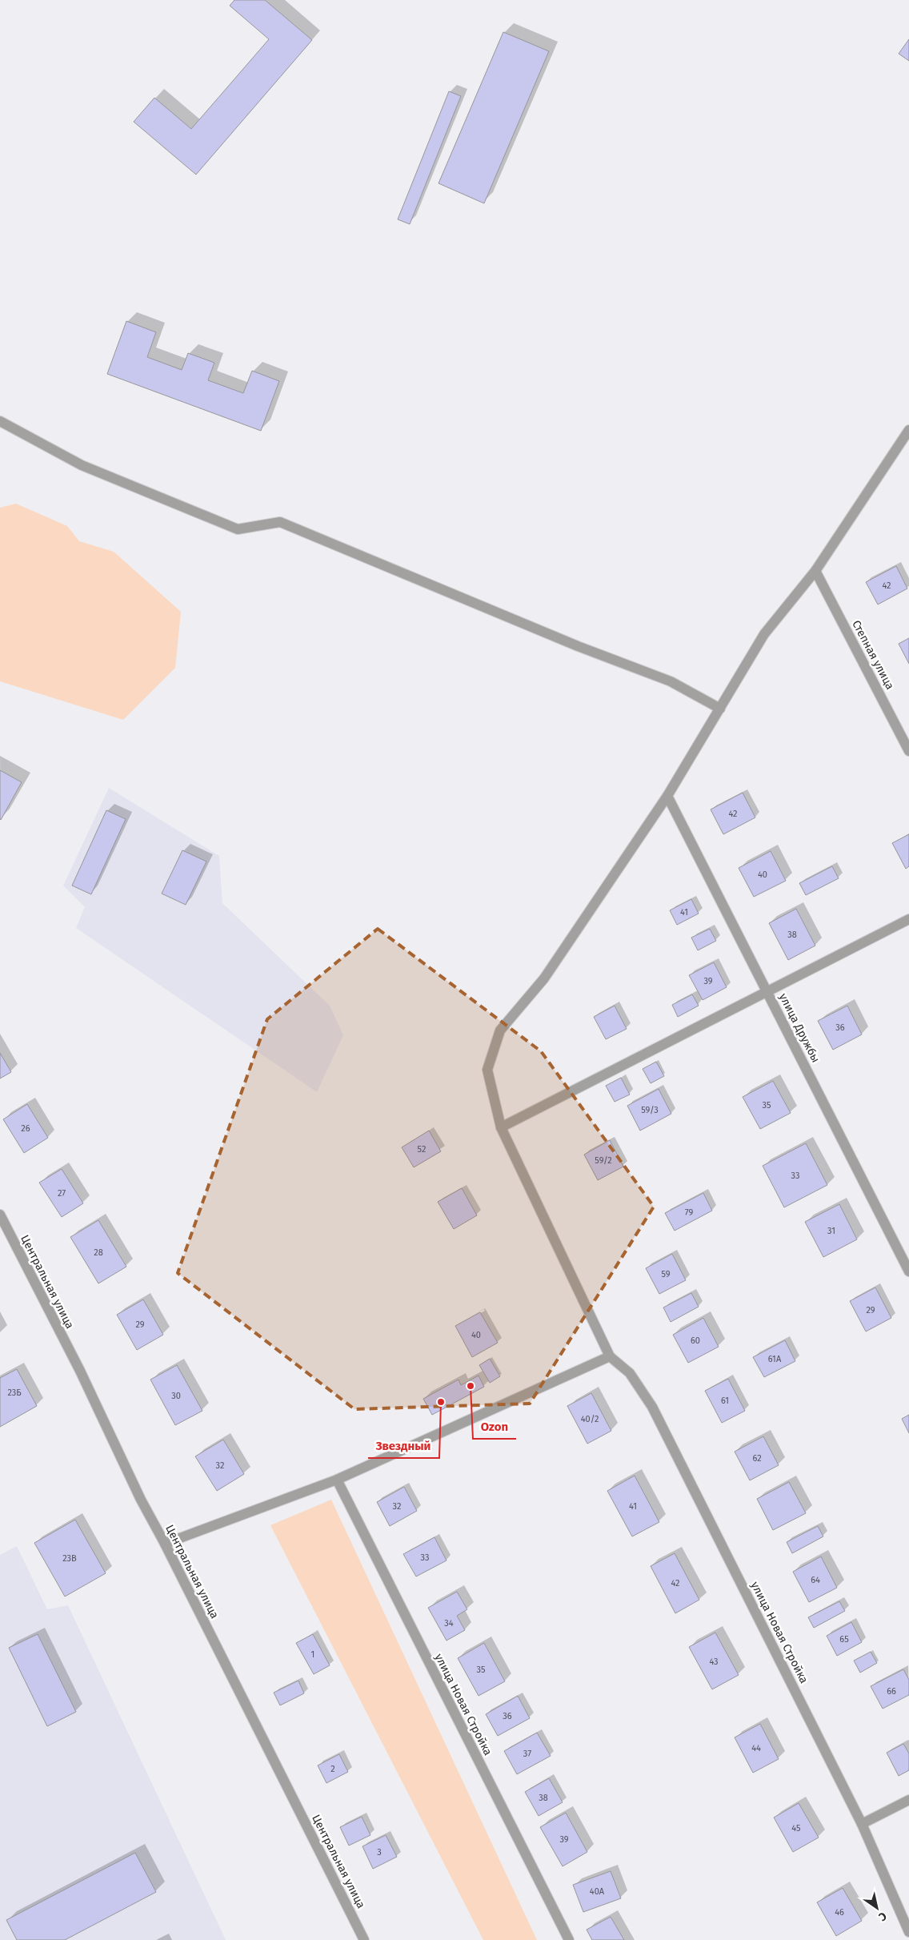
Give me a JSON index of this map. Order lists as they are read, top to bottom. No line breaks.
{"streets":{"street":["Степная улица","улица Дружбы","Центральная улица","улица Новая Стройка"]},"places":["Ozon","Звездный"],"house_numbers":["42","42","40","41","38","39","36","35","59/3","26","52","59/2","33","27","79","31","28","59","29","29","40","60","61А","23Б","30","61","40/2","62","32","32","41","33","23В","64","42","34","65","1","43","35","66","36","44","37","2","38","45","39","3","40А","46"],"north":"bottom right"}
